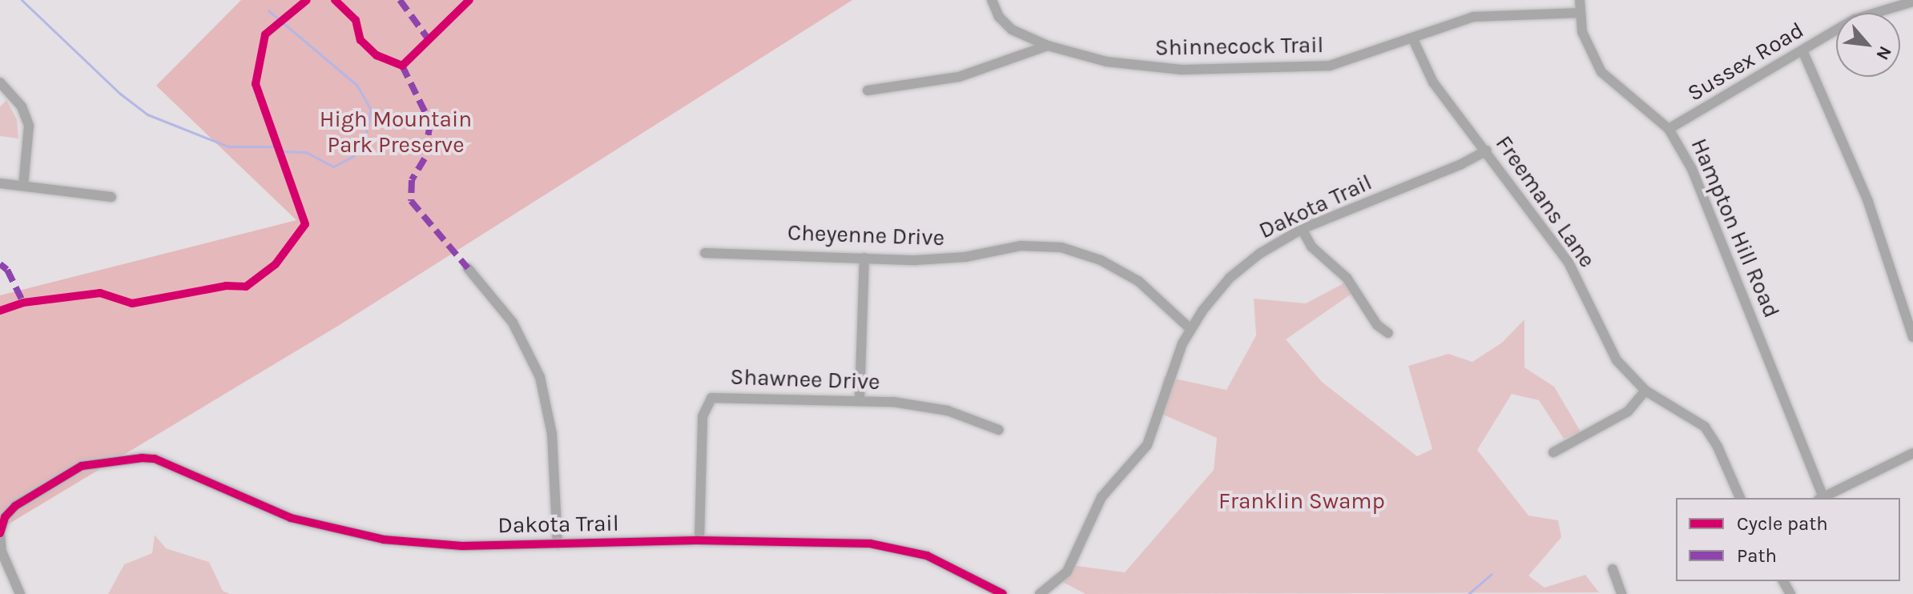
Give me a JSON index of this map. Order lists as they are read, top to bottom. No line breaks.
{"streets":{"street":["Shinnecock Trail","Sussex Road","Freemans Lane","Dakota Trail","Hampton Hill Road","Cheyenne Drive","Shawnee Drive"]},"crossings":[["Shinnecock Trail","Freemans Lane"],["Shinnecock Trail","Hampton Hill Road"],["Sussex Road","Hampton Hill Road"],["Freemans Lane","Dakota Trail"],["Dakota Trail","Cheyenne Drive"],["Dakota Trail","Shawnee Drive"]],"parks":["High Mountain Park Preserve","Franklin Swamp"],"legend":["Cycle path","Path"],"north":"bottom right"}
